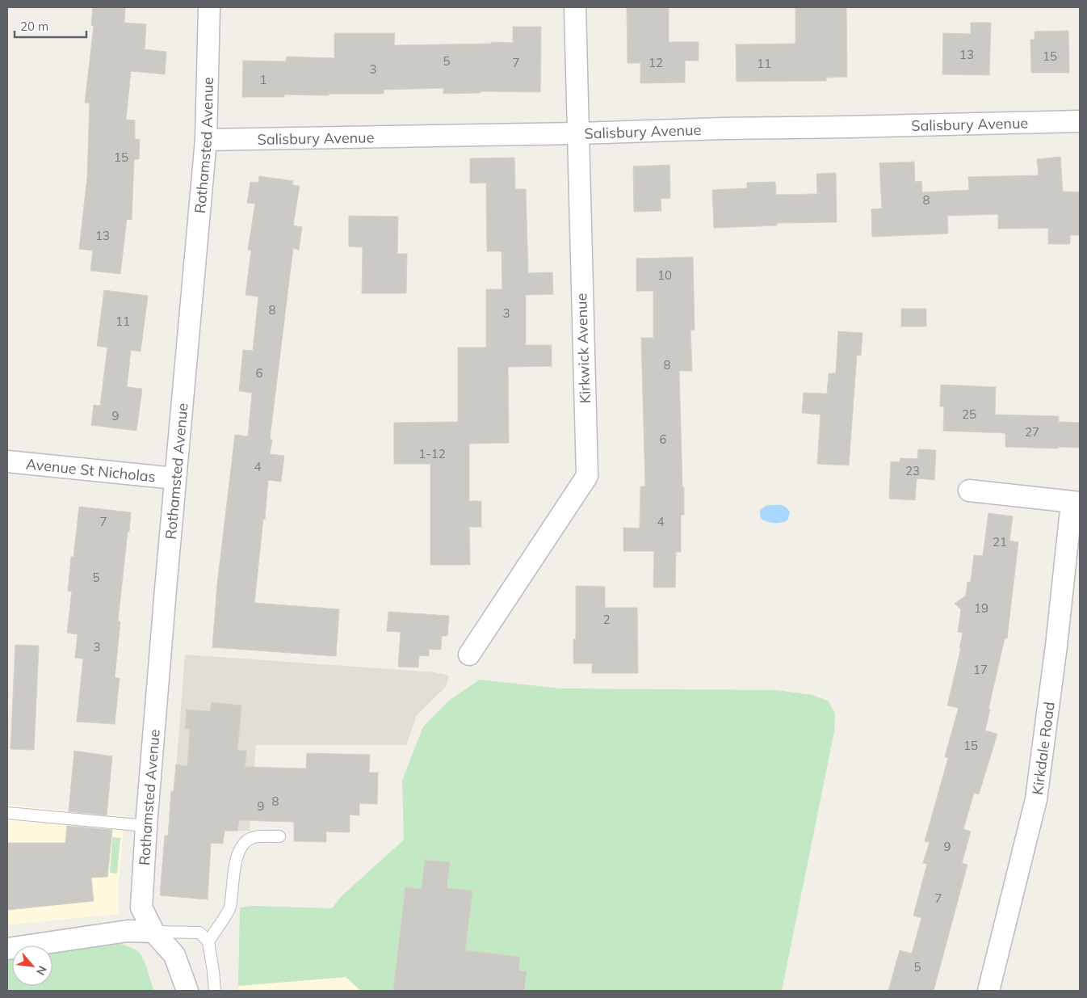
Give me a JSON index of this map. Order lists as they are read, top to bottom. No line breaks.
{"streets":{"street":["Salisbury Avenue","Rothamsted Avenue","Kirkwick Avenue","Avenue St Nicholas","Kirkdale Road"]},"crossings":[["Salisbury Avenue","Rothamsted Avenue"],["Salisbury Avenue","Kirkwick Avenue"],["Rothamsted Avenue","Avenue St Nicholas"]],"house_numbers":["13","15","5","7","12","11","3","1","15","8","13","10","8","3","11","8","6","25","9","27","6","1-12","4","23","7","4","21","5","19","2","3","17","15","8","9","9","7","5"],"scale_bar":"20 m","north":"bottom right"}
